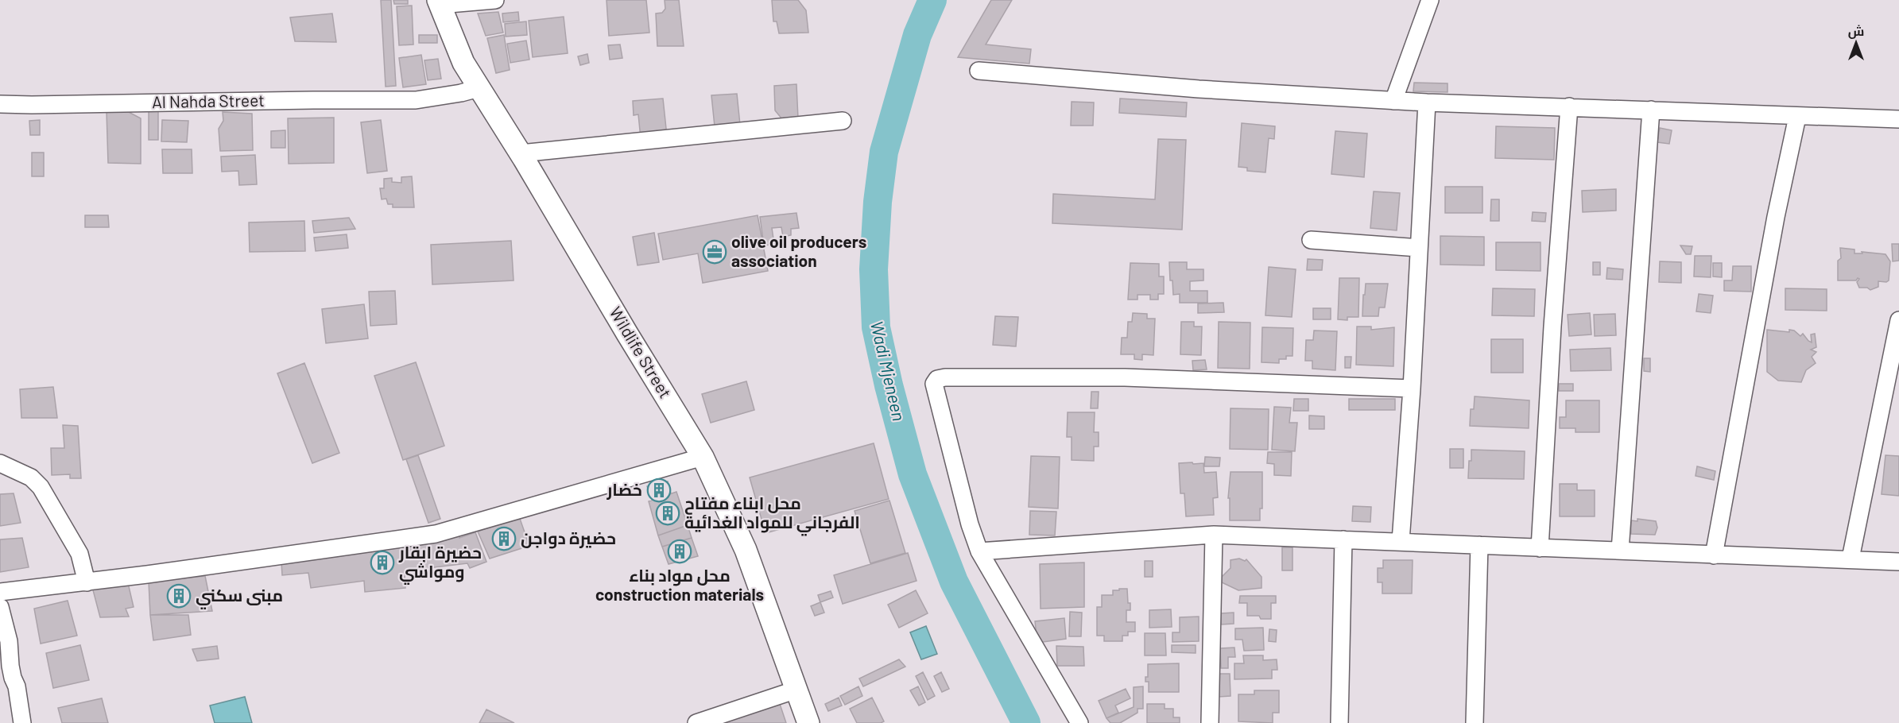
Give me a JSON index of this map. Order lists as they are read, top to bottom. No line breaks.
{"streets":{"main road":["Wildlife Street"],"street":["Al Nahda Street"]},"crossings":[["Al Nahda Street","Wildlife Street"]],"water":["Wadi Mjeneen"],"places":{"office":["olive oil producers association"],"building":["خضار","محل ابناء مفتاح الفرجاني للمواد الغدائية","حضيرة دواجن","محل مواد بناء construction materials","حضيرة ابقار ومواشي","مبنى سكني"]},"north":"top"}
